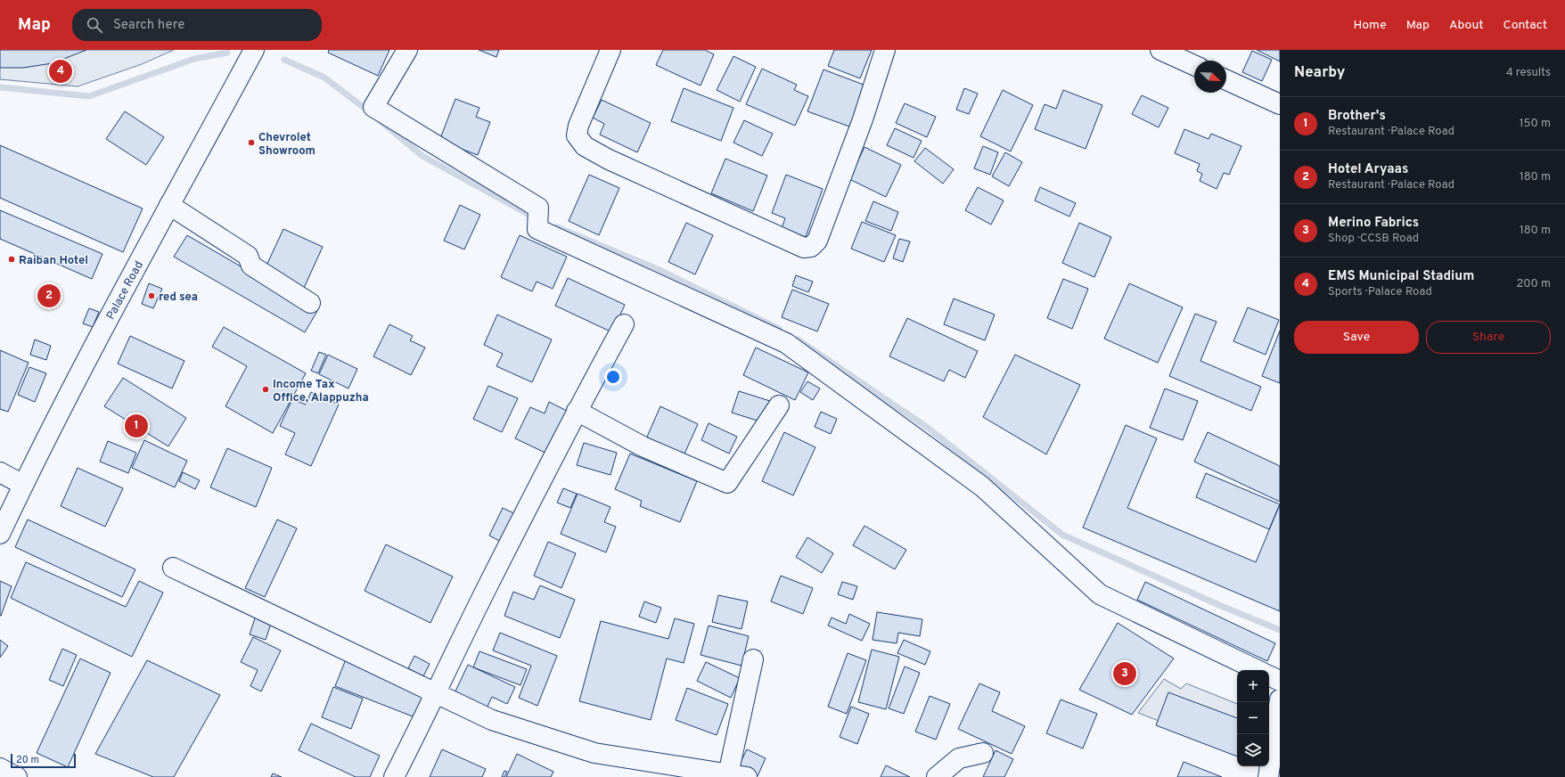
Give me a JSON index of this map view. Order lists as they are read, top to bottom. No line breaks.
{"streets":{"street":["Palace Road"]},"places":["Chevrolet Showroom","Raiban Hotel","red sea","Income Tax Office, Alappuzha"],"scale_bar":"20 m","north":"bottom right","page":{"header":"Map","search":"Search here","nav":["Home","Map","About","Contact"],"heading":["Nearby","4 results"],"pins":["4","2","1","3"],"list":[{"mark":"1","name":"Brother's","note":"Restaurant · Palace Road","value":"150 m"},{"mark":"2","name":"Hotel Aryaas","note":"Restaurant · Palace Road","value":"180 m"},{"mark":"3","name":"Merino Fabrics","note":"Shop · CCSB Road","value":"180 m"},{"mark":"4","name":"EMS Municipal Stadium","note":"Sports · Palace Road","value":"200 m"}],"buttons":["Save","Share"],"map_buttons":["+","−"],"scale":"20 m"}}
